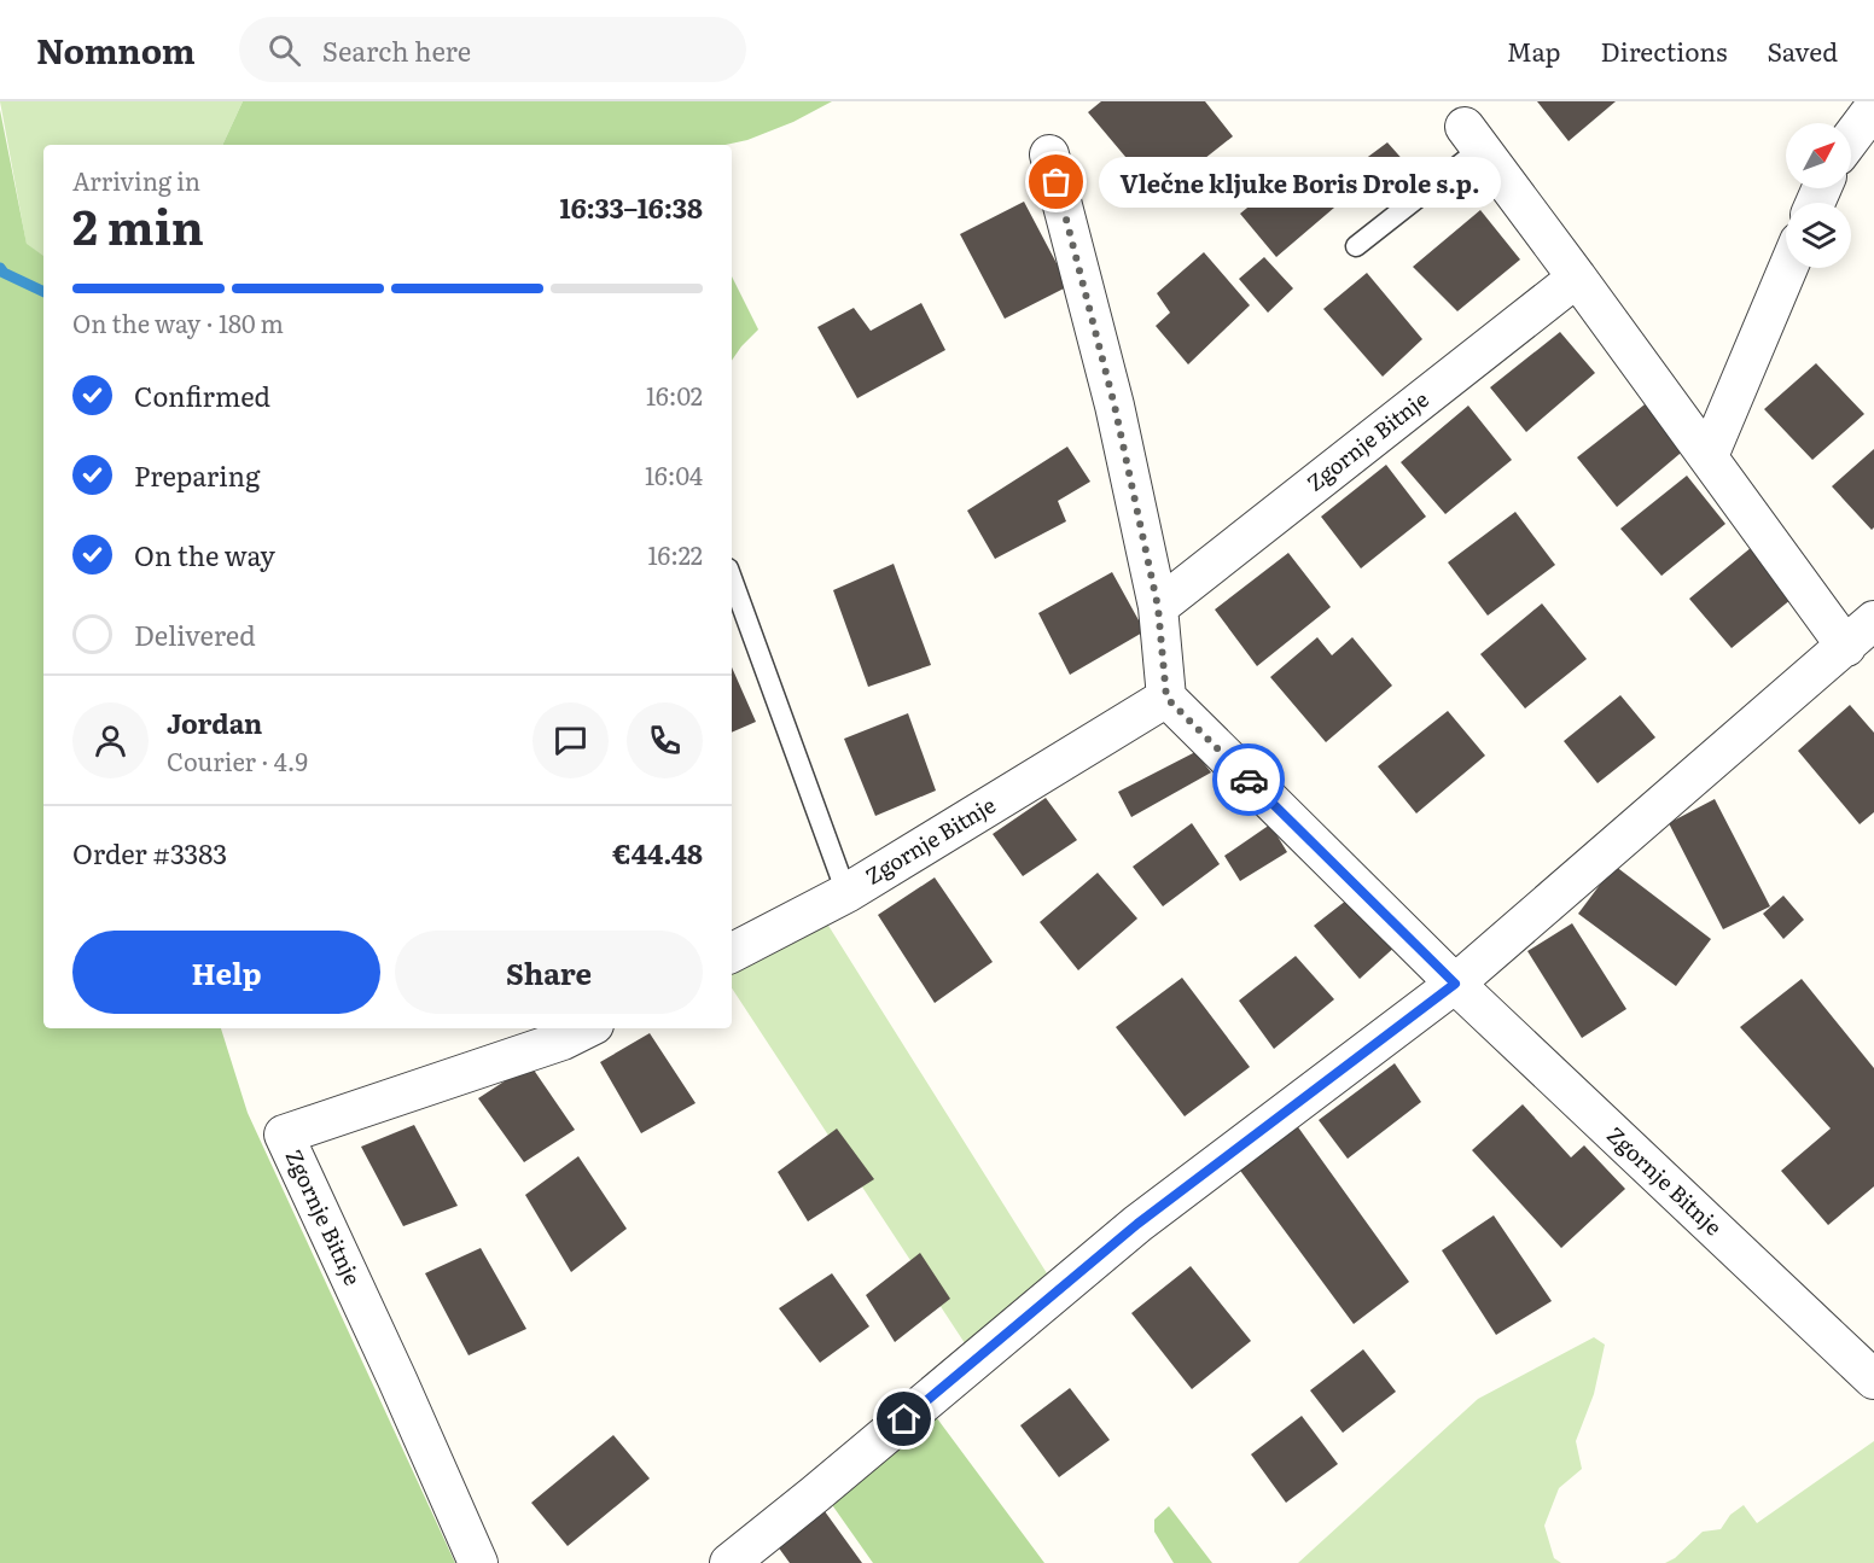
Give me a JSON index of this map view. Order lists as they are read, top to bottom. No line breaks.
{"streets":{"street":["Zgornje Bitnje"]},"places":["Vlečne kljuke Boris Drole s.p."],"north":"top right","page":{"header":"Nomnom","search":"Search here","nav":["Map","Directions","Saved"],"heading":["2 min","Arriving in","16:33–16:38"],"panel":["Jordan","Courier · 4.9","Order #3383","€44.48"],"bubble":"Vlečne kljuke Boris Drole s.p.","bar":"On the way · 180 m","list":[["Confirmed","16:02"],["Preparing","16:04"],["On the way","16:22"],"Delivered"],"buttons":["Help","Share"]}}
